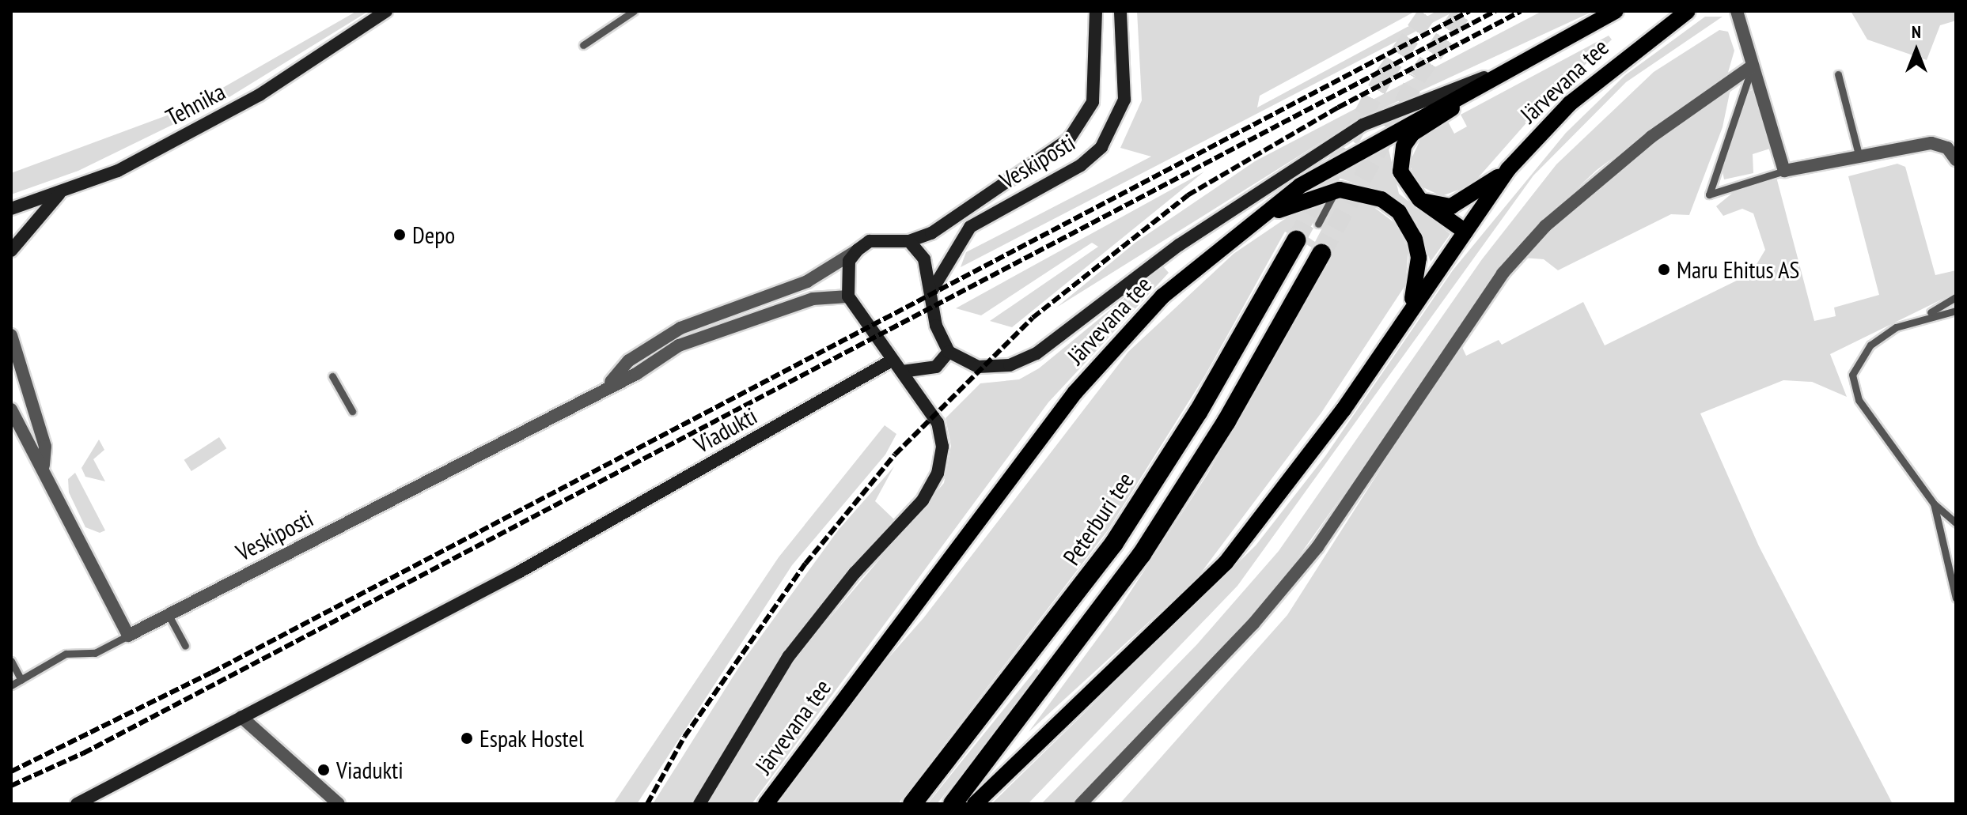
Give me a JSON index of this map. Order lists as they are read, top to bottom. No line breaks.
{"streets":{"highway":["Peterburi tee"],"main road":["Järvevana tee"],"street":["Tehnika","Veskiposti","Viadukti"]},"places":["Depo","Maru Ehitus AS","Espak Hostel","Viadukti"],"north":"top"}
